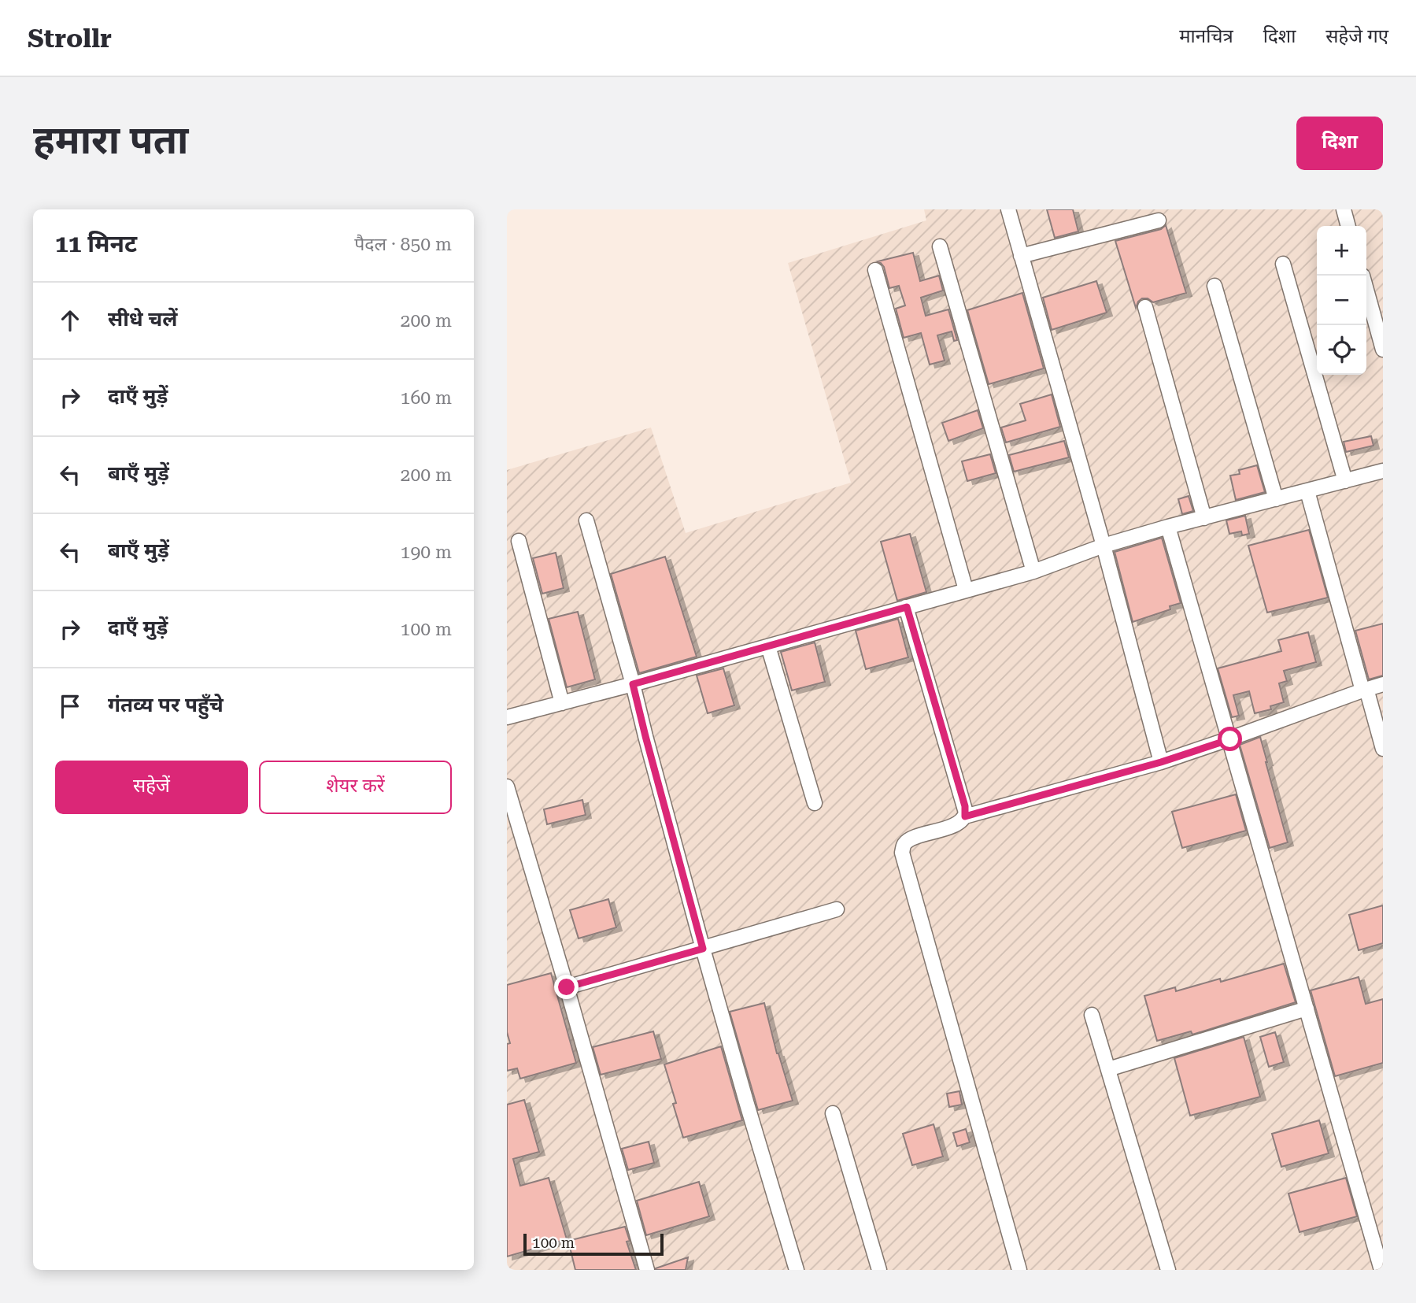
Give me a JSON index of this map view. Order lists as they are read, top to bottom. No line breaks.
{"scale_bar":"100 m","page":{"header":"Strollr","nav":["मानचित्र","दिशा","सहेजे गए"],"buttons":["दिशा",["सहेजें","शेयर करें"]],"title":"हमारा पता","heading":["11 मिनट","पैदल · 850 m"],"map_buttons":["+","−"],"list":[["सीधे चलें","200 m"],["दाएँ मुड़ें","160 m"],["बाएँ मुड़ें","200 m"],["बाएँ मुड़ें","190 m"],["दाएँ मुड़ें","100 m"],"गंतव्य पर पहुँचे"],"scale":"100 m"}}
